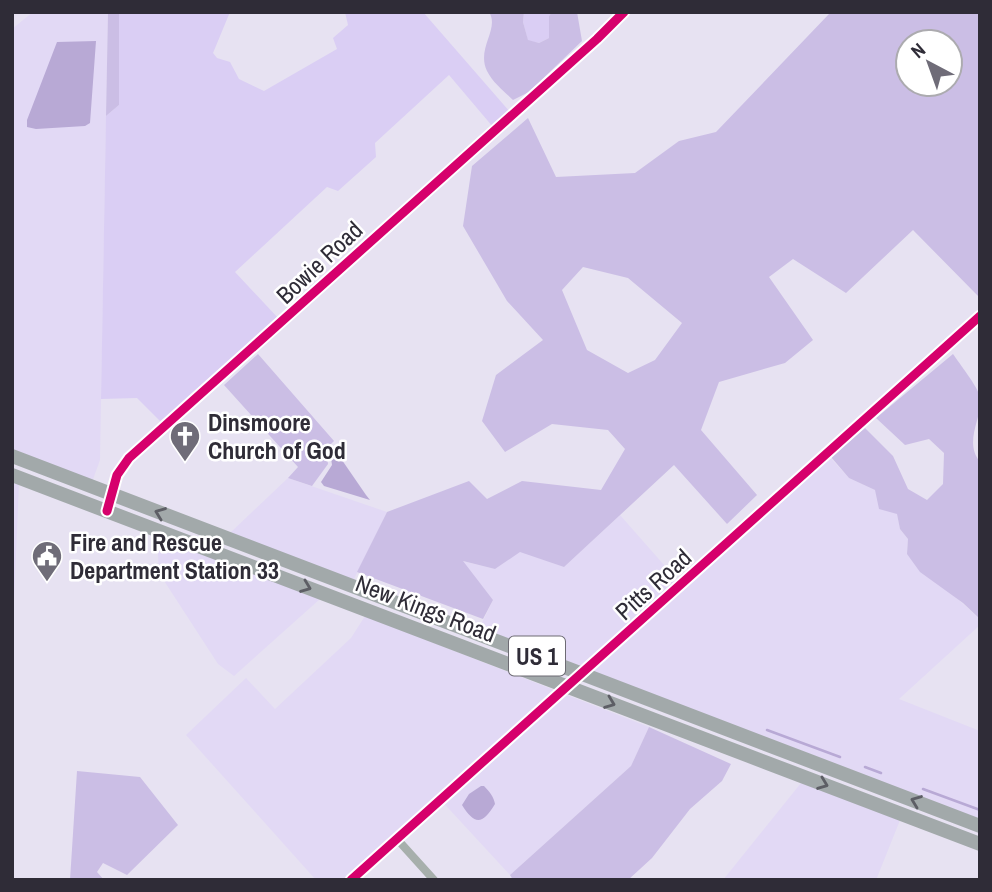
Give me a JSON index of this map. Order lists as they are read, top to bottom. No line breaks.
{"streets":{"highway":["New Kings Road","US 1"],"street":["Bowie Road","Pitts Road"]},"crossings":[["Bowie Road","New Kings Road"],["Pitts Road","New Kings Road"]],"places":{"church":["Dinsmoore Church of God"],"public building":["Fire and Rescue Department Station 33"]},"north":"top left"}
